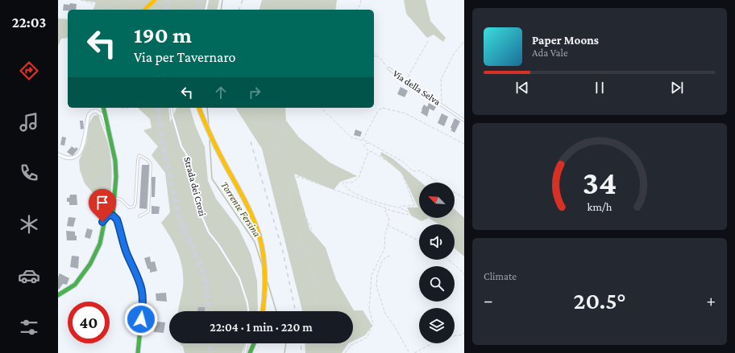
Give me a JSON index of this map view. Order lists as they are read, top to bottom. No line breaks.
{"streets":{"lane":["Via della Selva","Strada dei Crozi"]},"water":["Torrente Fersina"],"north":"top left","page":{"tabs":"22:03","turn":["190 m","Via per Tavernaro"],"song":["Paper Moons","Ada Vale"],"tile":"Climate","heat":["−","20.5°","+"],"limit":"40","trip":"22:04 · 1 min · 220 m","gauge":["34","km/h"]}}
